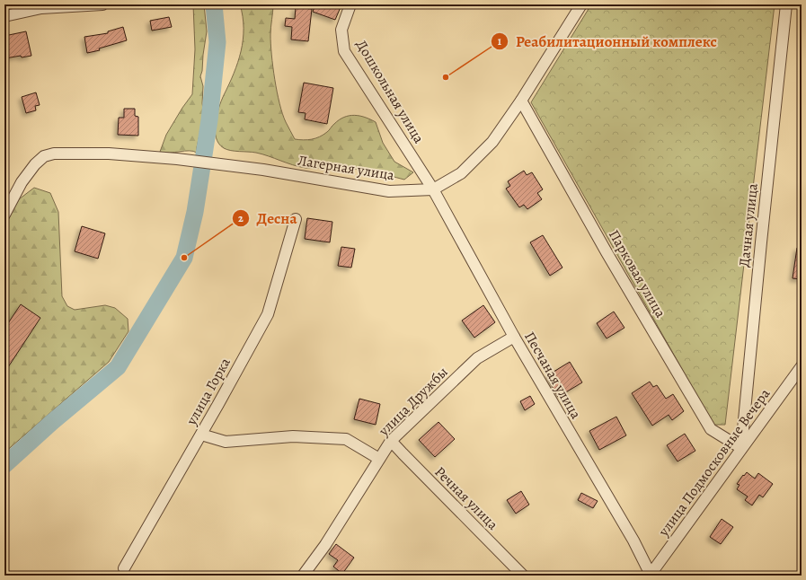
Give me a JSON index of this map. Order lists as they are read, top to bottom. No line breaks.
{"streets":{"street":["Дошкольная улица","Лагерная улица","Дачная улица","Парковая улица","Песчаная улица","улица Горка","улица Дружбы","улица Подмосковные Вечера","Речная улица"]},"crossings":[["Дошкольная улица","Лагерная улица"],["Дошкольная улица","Песчаная улица"],["Лагерная улица","Парковая улица"],["Лагерная улица","Песчаная улица"],["Дачная улица","Парковая улица"],["Дачная улица","улица Подмосковные Вечера"],["Парковая улица","улица Подмосковные Вечера"],["Песчаная улица","улица Дружбы"],["Песчаная улица","улица Подмосковные Вечера"],["улица Дружбы","Речная улица"]],"places":["Реабилитационный комплекс","Десна"]}
